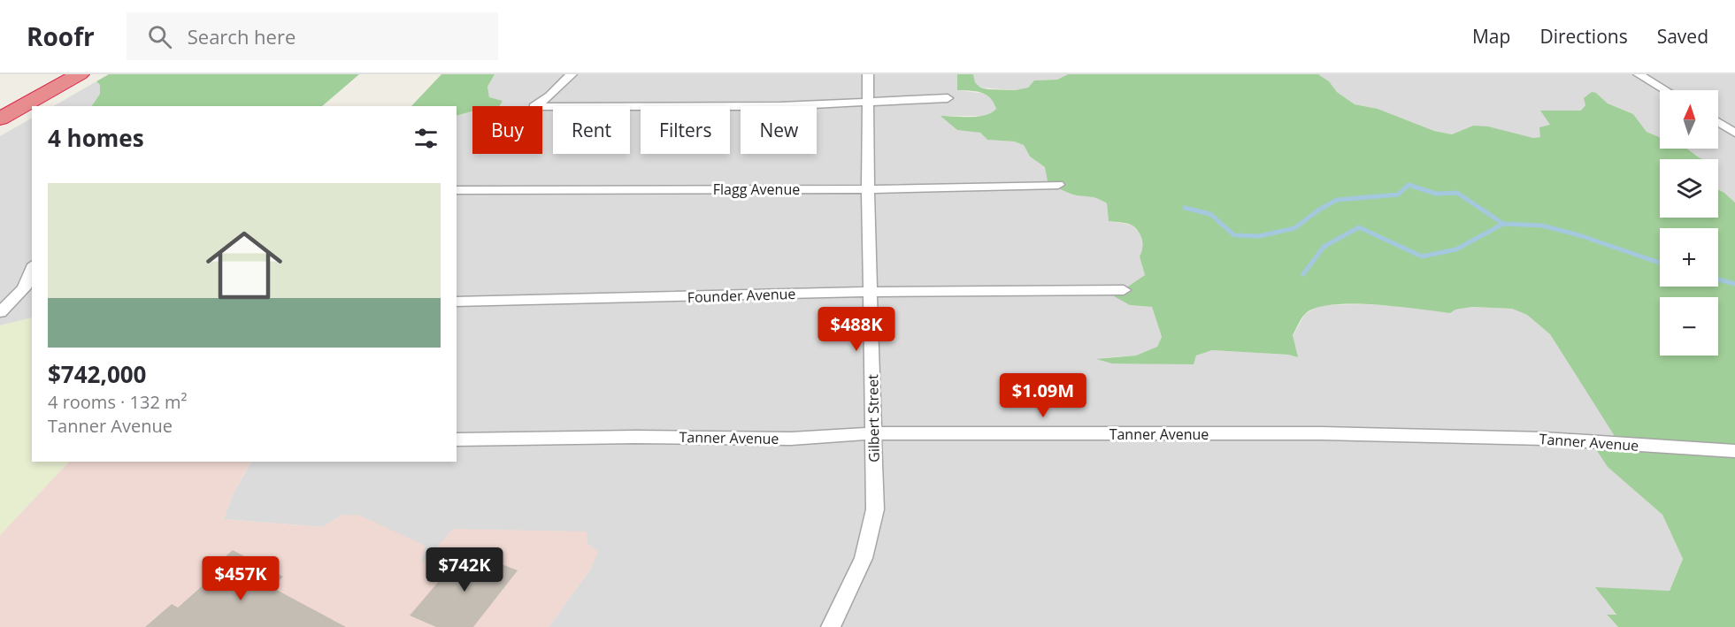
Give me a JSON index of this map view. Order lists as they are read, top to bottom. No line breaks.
{"streets":{"street":["Flagg Avenue","Founder Avenue","Gilbert Street","Tanner Avenue"]},"crossings":[["Flagg Avenue","Gilbert Street"],["Founder Avenue","Gilbert Street"],["Gilbert Street","Tanner Avenue"]],"north":"top","page":{"header":"Roofr","search":"Search here","nav":["Map","Directions","Saved"],"map_buttons":["+","−"],"chip":["Buy","Rent","Filters","New"],"heading":"4 homes","list":[{"name":"$742,000","note":"4 rooms · 132 m² · Tanner Avenue"}],"price":["$488K","$1.09M","$742K","$457K"]}}
